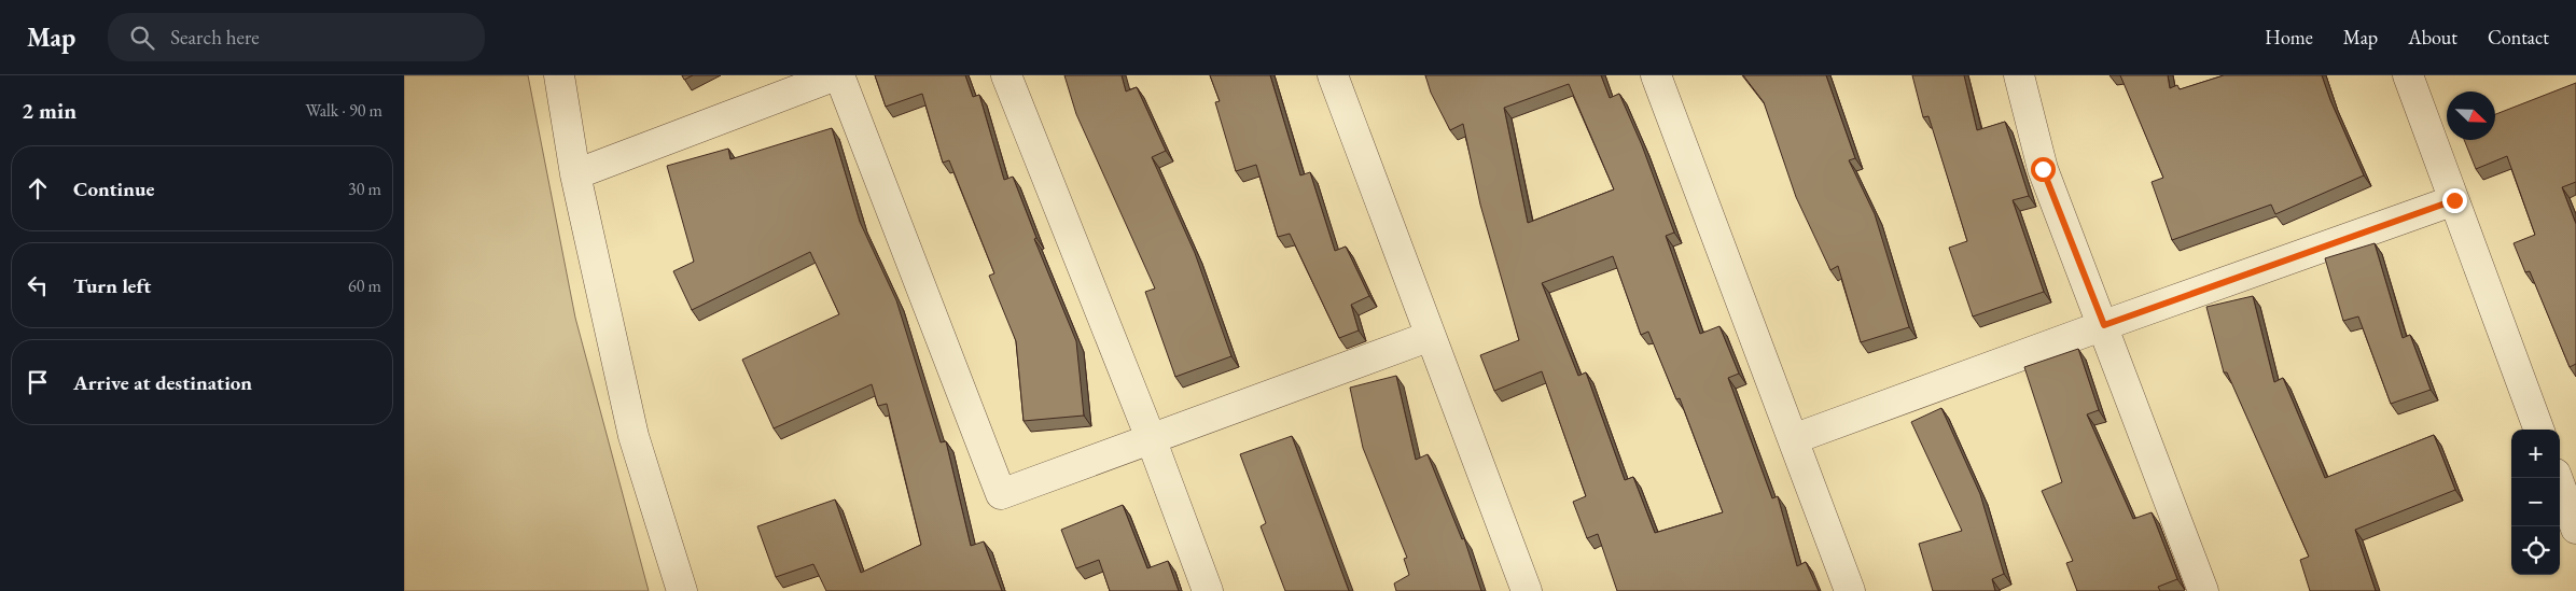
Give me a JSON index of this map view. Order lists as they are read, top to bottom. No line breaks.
{"north":"bottom right","page":{"header":"Map","search":"Search here","nav":["Home","Map","About","Contact"],"heading":["2 min","Walk · 90 m"],"list":[["Continue","30 m"],["Turn left","60 m"],"Arrive at destination"],"map_buttons":["+","−"]}}
